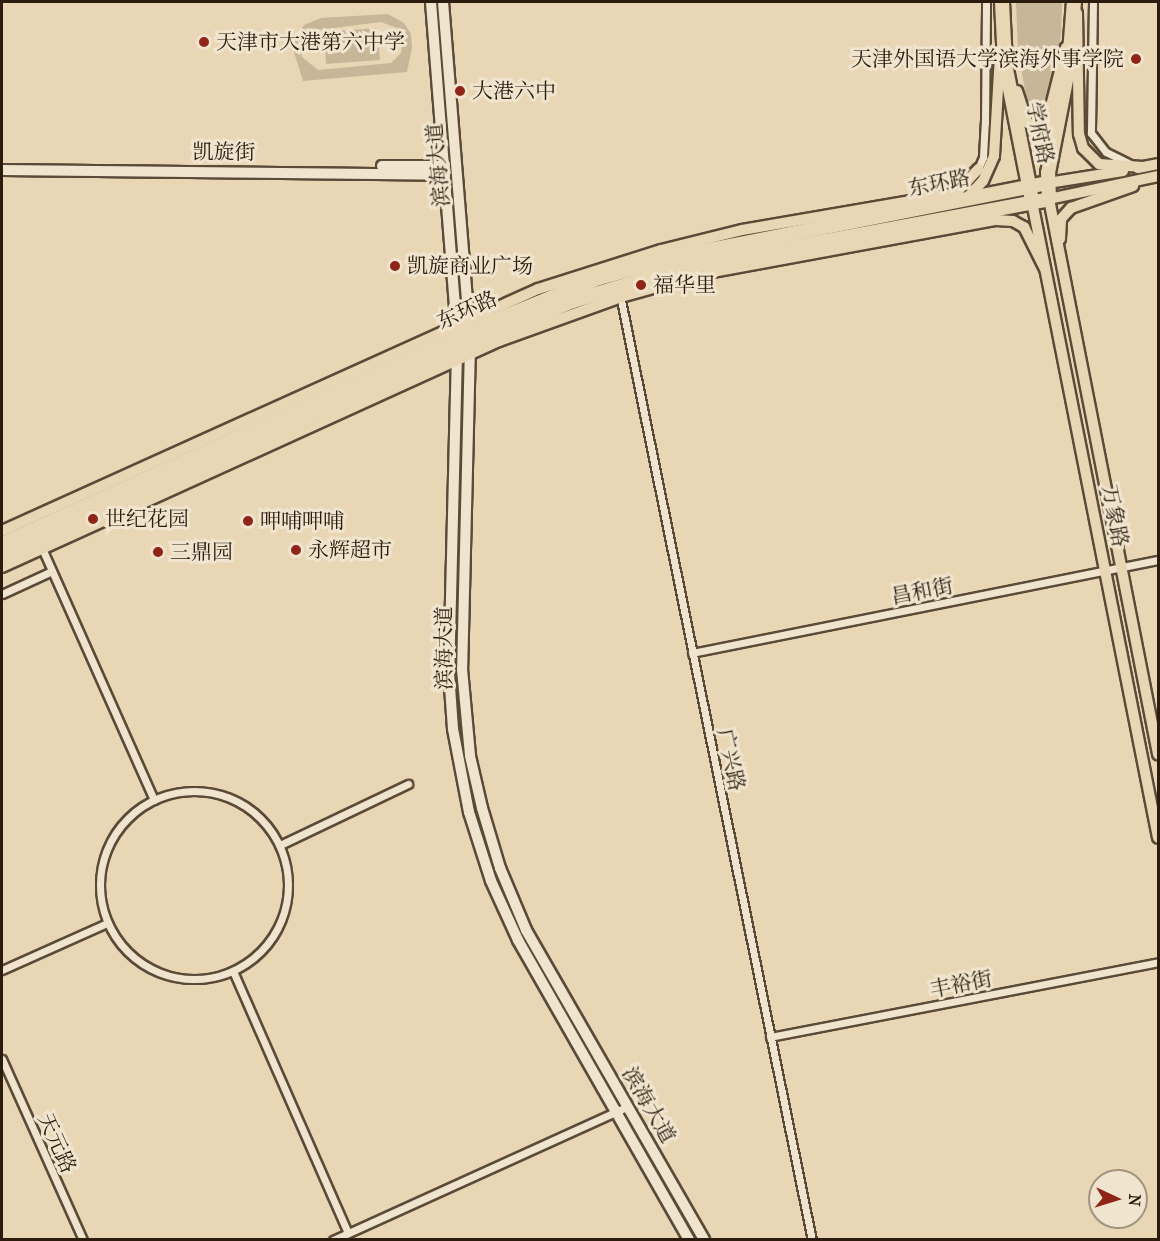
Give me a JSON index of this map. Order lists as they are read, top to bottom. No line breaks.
{"streets":{"highway":["学府路","东环路"],"main road":["凯旋街","滨海大道","万象路"],"street":["昌和街","广兴路","丰裕街","天元路"]},"crossings":[["学府路","东环路"],["学府路","万象路"],["凯旋街","滨海大道"],["滨海大道","东环路"],["东环路","万象路"],["东环路","广兴路"],["万象路","昌和街"],["昌和街","广兴路"],["广兴路","丰裕街"]],"places":["天津市大港第六中学","天津外国语大学滨海外事学院","大港六中","凯旋商业广场","福华里","世纪花园","呷哺呷哺","永辉超市","三鼎园"],"north":"right"}
